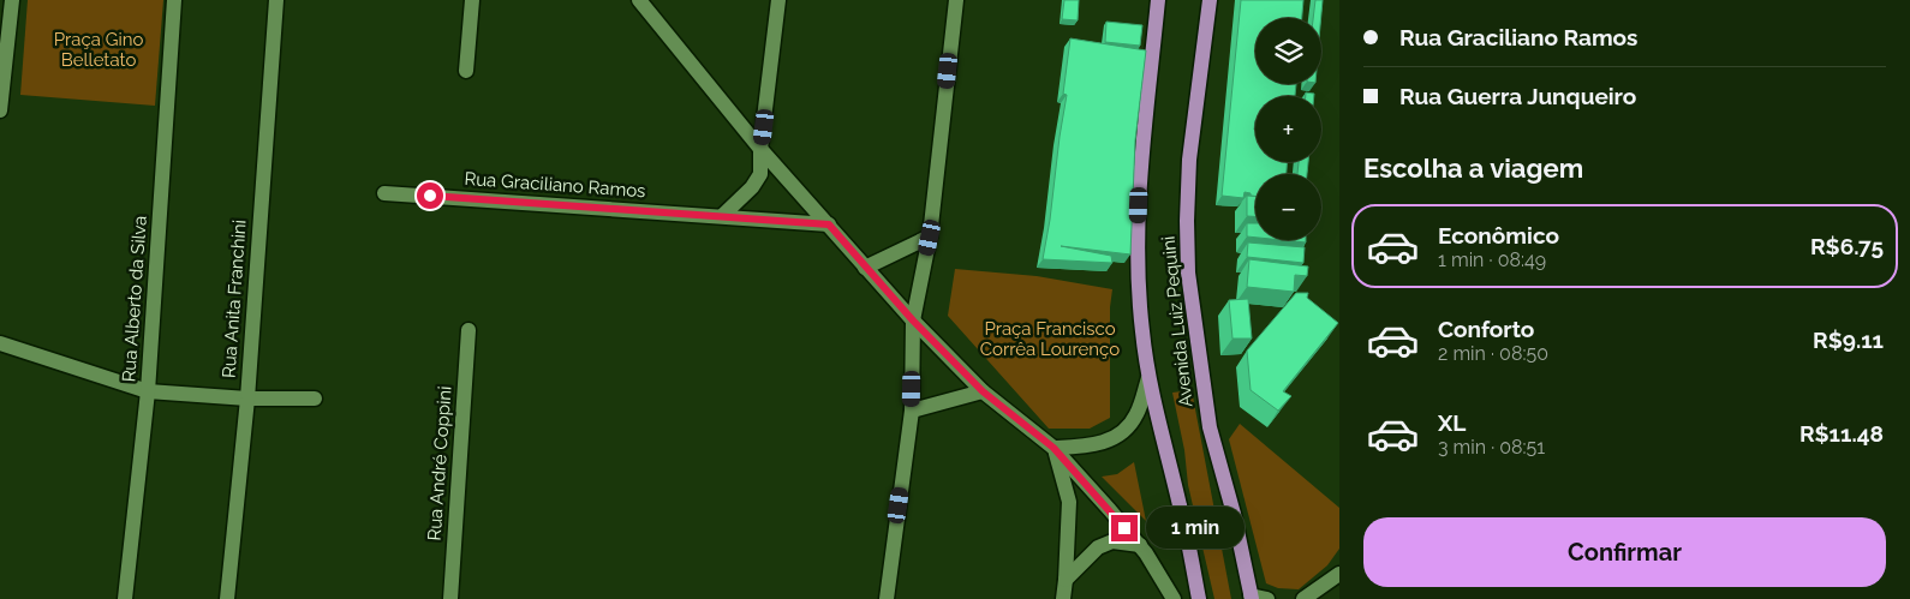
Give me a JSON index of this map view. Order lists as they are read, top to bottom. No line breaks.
{"streets":{"main road":["Avenida Luiz Pequini"],"street":["Rua Graciliano Ramos","Rua Alberto da Silva","Rua Anita Franchini","Rua André Coppini"]},"parks":["Praça Gino Belletato","Praça Francisco Corrêa Lourenço"],"page":{"banner":["Rua Graciliano Ramos","Rua Guerra Junqueiro"],"map_buttons":["+","−"],"heading":"Escolha a viagem","list":[{"name":"Econômico","note":"1 min · 08:49","value":"R$6.75"},{"name":"Conforto","note":"2 min · 08:50","value":"R$9.11"},{"name":"XL","note":"3 min · 08:51","value":"R$11.48"}],"buttons":"Confirmar","bubble":"1 min"}}
